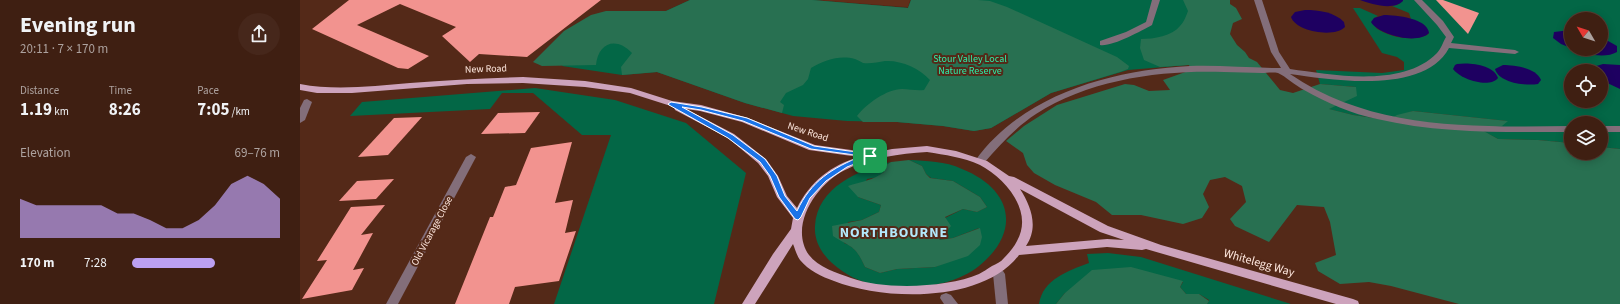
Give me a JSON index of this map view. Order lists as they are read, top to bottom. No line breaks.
{"streets":{"main road":["New Road","Whitelegg Way"],"street":["Old Vicarage Close"]},"districts":["NORTHBOURNE"],"parks":["Stour Valley Local Nature Reserve"],"north":"top left","page":{"heading":["Evening run","20:11 · 7 × 170 m"],"stats":[["Distance","1.19 km"],["Time","8:26"],["Pace","7:05 /km"]],"chart":["Elevation","69–76 m"],"list":[{"name":"170 m","note":"7:28"}]}}
